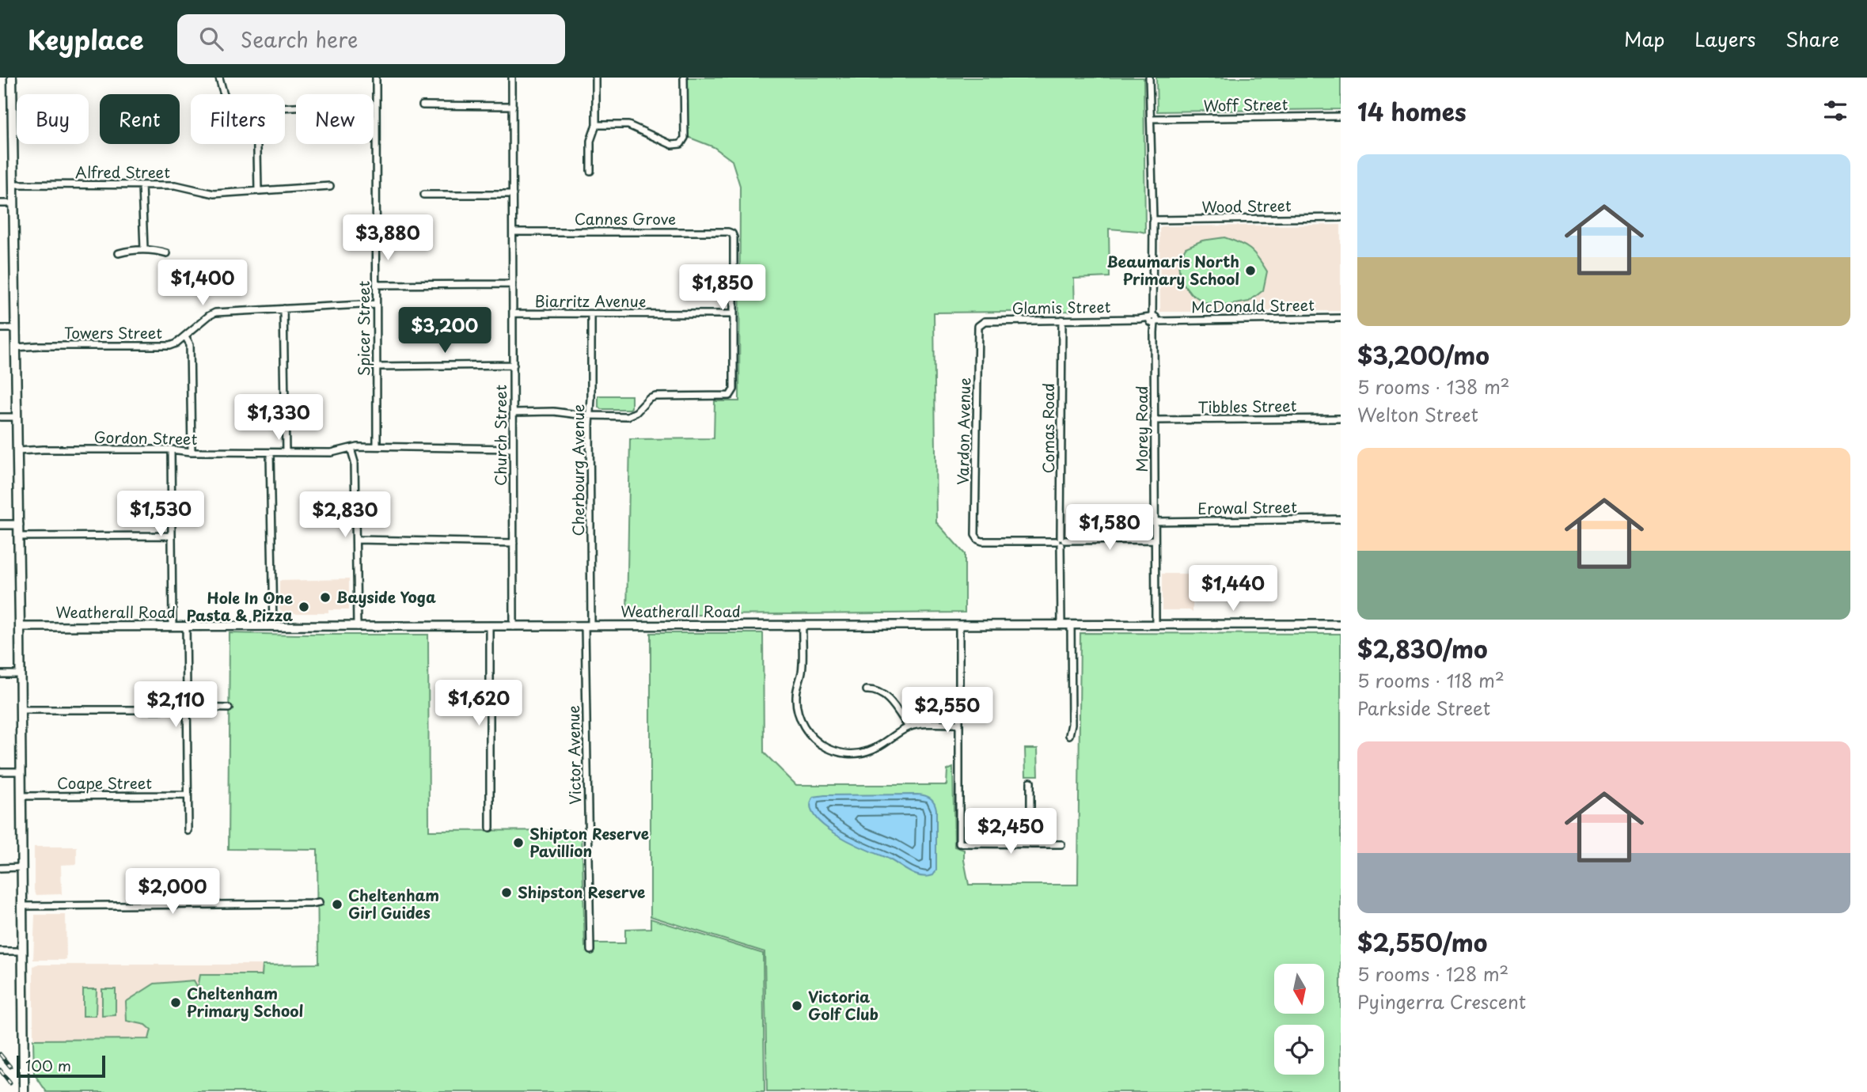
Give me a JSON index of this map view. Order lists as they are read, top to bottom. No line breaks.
{"streets":{"street":["Woff Street","Alfred Street","Wood Street","Cannes Grove","Biarritz Avenue","McDonald Street","Glamis Street","Spicer Street","Towers Street","Tibbles Street","Comas Road","Morey Road","Vardon Avenue","Church Street","Gordon Street","Cherbourg Avenue","Erowal Street","Weatherall Road","Victor Avenue","Coape Street"]},"crossings":[["Woff Street","Morey Road"],["Wood Street","Morey Road"],["Cannes Grove","Biarritz Avenue"],["Cannes Grove","Church Street"],["Biarritz Avenue","Church Street"],["Biarritz Avenue","Cherbourg Avenue"],["McDonald Street","Glamis Street"],["McDonald Street","Morey Road"],["Glamis Street","Comas Road"],["Glamis Street","Morey Road"],["Glamis Street","Vardon Avenue"],["Spicer Street","Towers Street"],["Spicer Street","Gordon Street"],["Tibbles Street","Morey Road"],["Comas Road","Vardon Avenue"],["Comas Road","Weatherall Road"],["Morey Road","Erowal Street"],["Morey Road","Weatherall Road"],["Church Street","Gordon Street"],["Church Street","Weatherall Road"],["Cherbourg Avenue","Weatherall Road"],["Cherbourg Avenue","Victor Avenue"],["Weatherall Road","Victor Avenue"]],"places":["Beaumaris North Primary School","Bayside Yoga","Hole In One Pasta & Pizza","Shipton Reserve Pavillion","Shipston Reserve","Cheltenham Girl Guides","Cheltenham Primary School","Victoria Golf Club"],"scale_bar":"100 m","north":"bottom","page":{"header":"Keyplace","search":"Search here","nav":["Map","Layers","Share"],"heading":"14 homes","chip":["Buy","Rent","Filters","New"],"list":[{"name":"$3,200/mo","note":"5 rooms · 138 m² · Welton Street"},{"name":"$2,830/mo","note":"5 rooms · 118 m² · Parkside Street"},{"name":"$2,550/mo","note":"5 rooms · 128 m² · Pyingerra Crescent"}],"price":["$3,880","$1,400","$1,850","$3,200","$1,330","$1,530","$2,830","$1,580","$1,440","$1,620","$2,110","$2,550","$2,450","$2,000"],"scale":"100 m"}}
